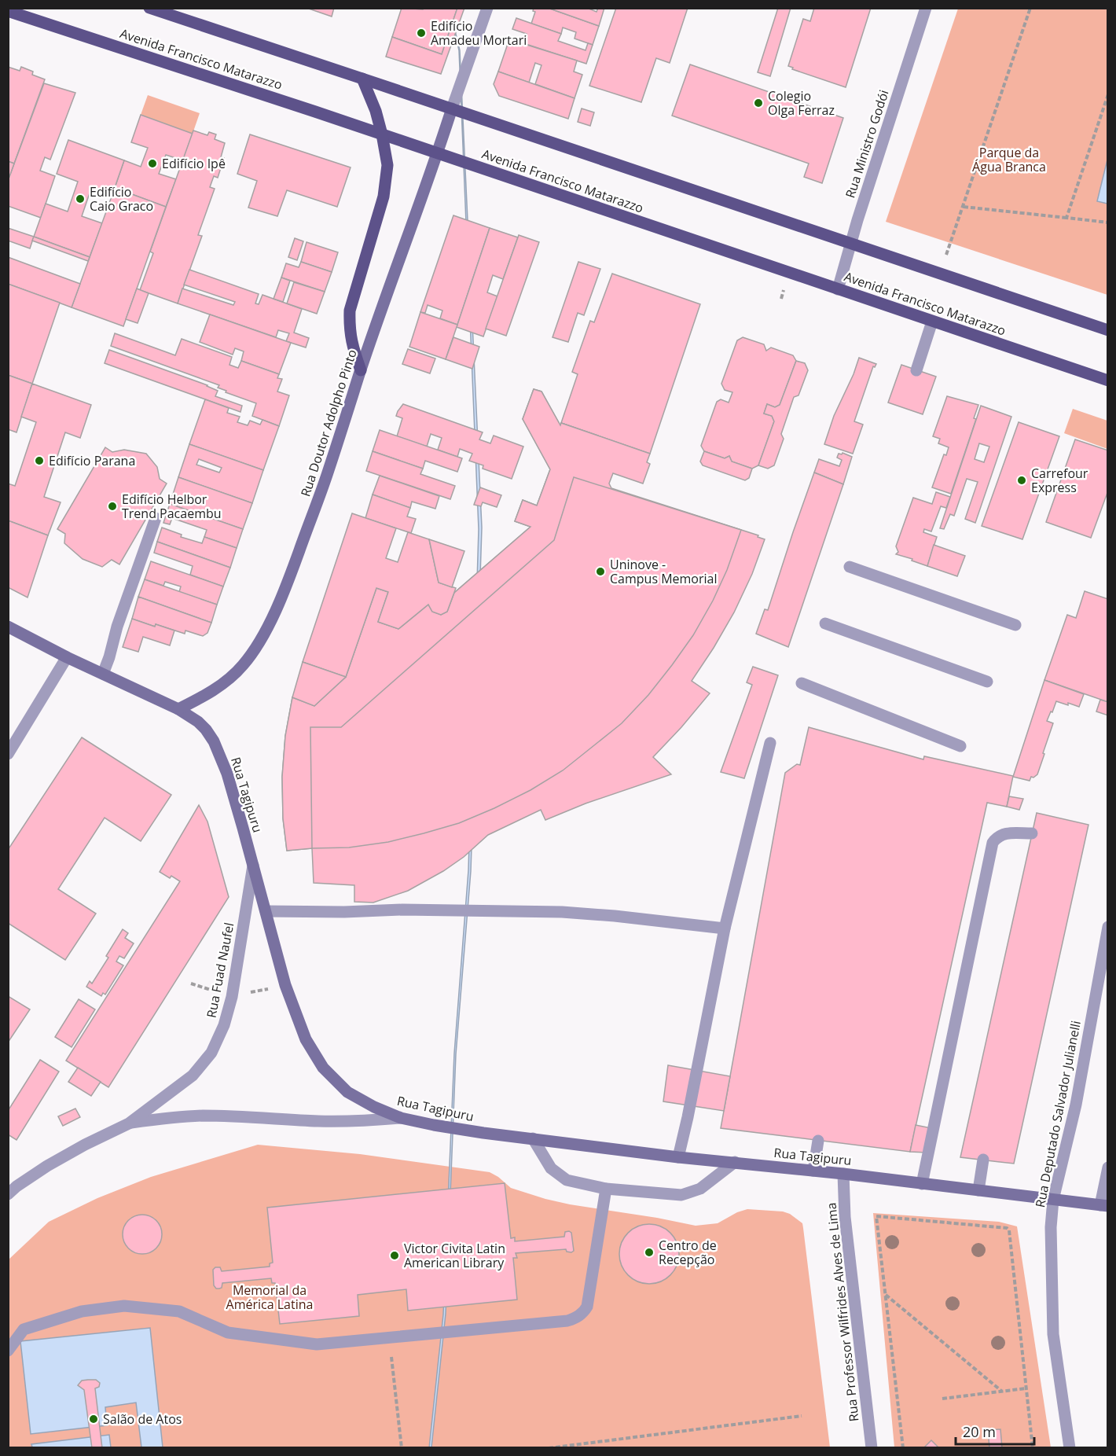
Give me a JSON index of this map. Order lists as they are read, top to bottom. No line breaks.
{"streets":{"main road":["Avenida Francisco Matarazzo"],"street":["Rua Ministro Godói","Rua Doutor Adolpho Pinto","Rua Tagipuru","Rua Fuad Naufel","Rua Deputado Salvador Julianelli","Rua Professor Wilfrides Alves de Lima"]},"crossings":[["Avenida Francisco Matarazzo","Rua Ministro Godói"],["Avenida Francisco Matarazzo","Rua Doutor Adolpho Pinto"],["Rua Doutor Adolpho Pinto","Rua Tagipuru"],["Rua Tagipuru","Rua Fuad Naufel"],["Rua Tagipuru","Rua Deputado Salvador Julianelli"],["Rua Tagipuru","Rua Professor Wilfrides Alves de Lima"]],"parks":["Parque da Água Branca","Memorial da América Latina"],"places":["Edifício Amadeu Mortari","Colegio Olga Ferraz","Edifício Ipê","Edifício Caio Graco","Edifício Parana","Carrefour Express","Edifício Helbor Trend Pacaembu","Uninove - Campus Memorial","Centro de Recepção","Victor Civita Latin American Library","Salão de Atos"],"scale_bar":"20 m"}
